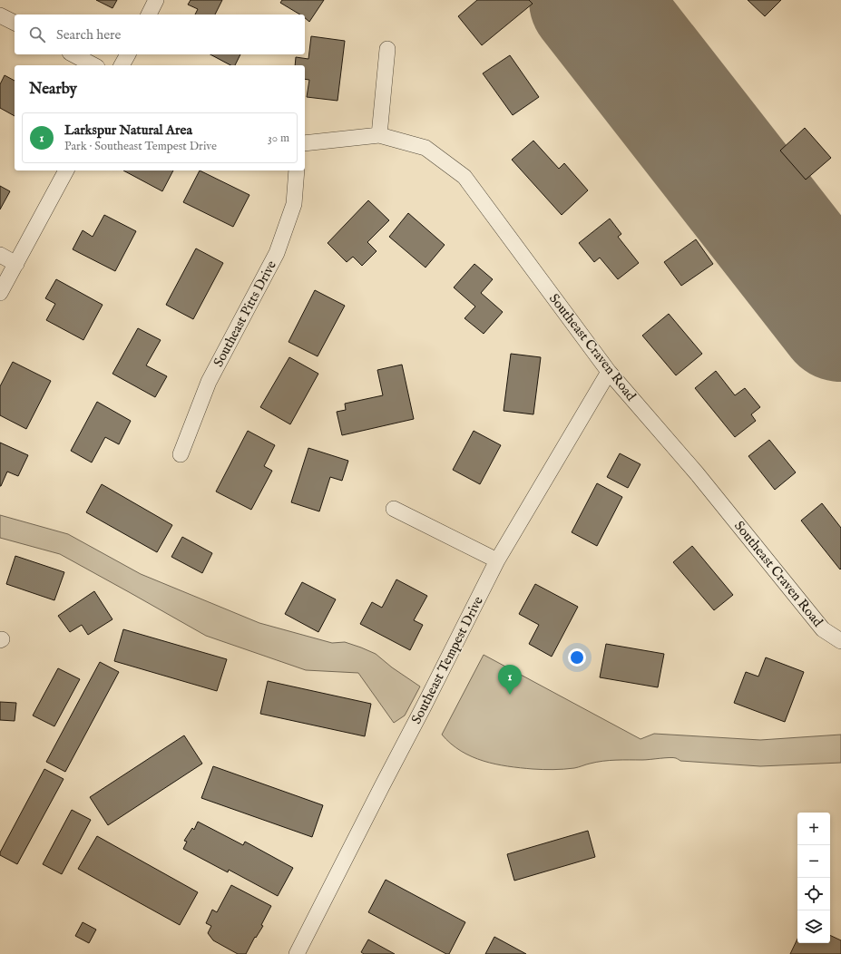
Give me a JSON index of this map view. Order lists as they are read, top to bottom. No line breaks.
{"streets":{"street":["Southeast Pitts Drive","Southeast Craven Road","Southeast Tempest Drive"]},"crossings":[["Southeast Craven Road","Southeast Tempest Drive"]],"page":{"search":"Search here","heading":"Nearby","list":[{"mark":"1","name":"Larkspur Natural Area","note":"Park · Southeast Tempest Drive","value":"30 m"}],"pins":"1","map_buttons":["+","−"]}}
